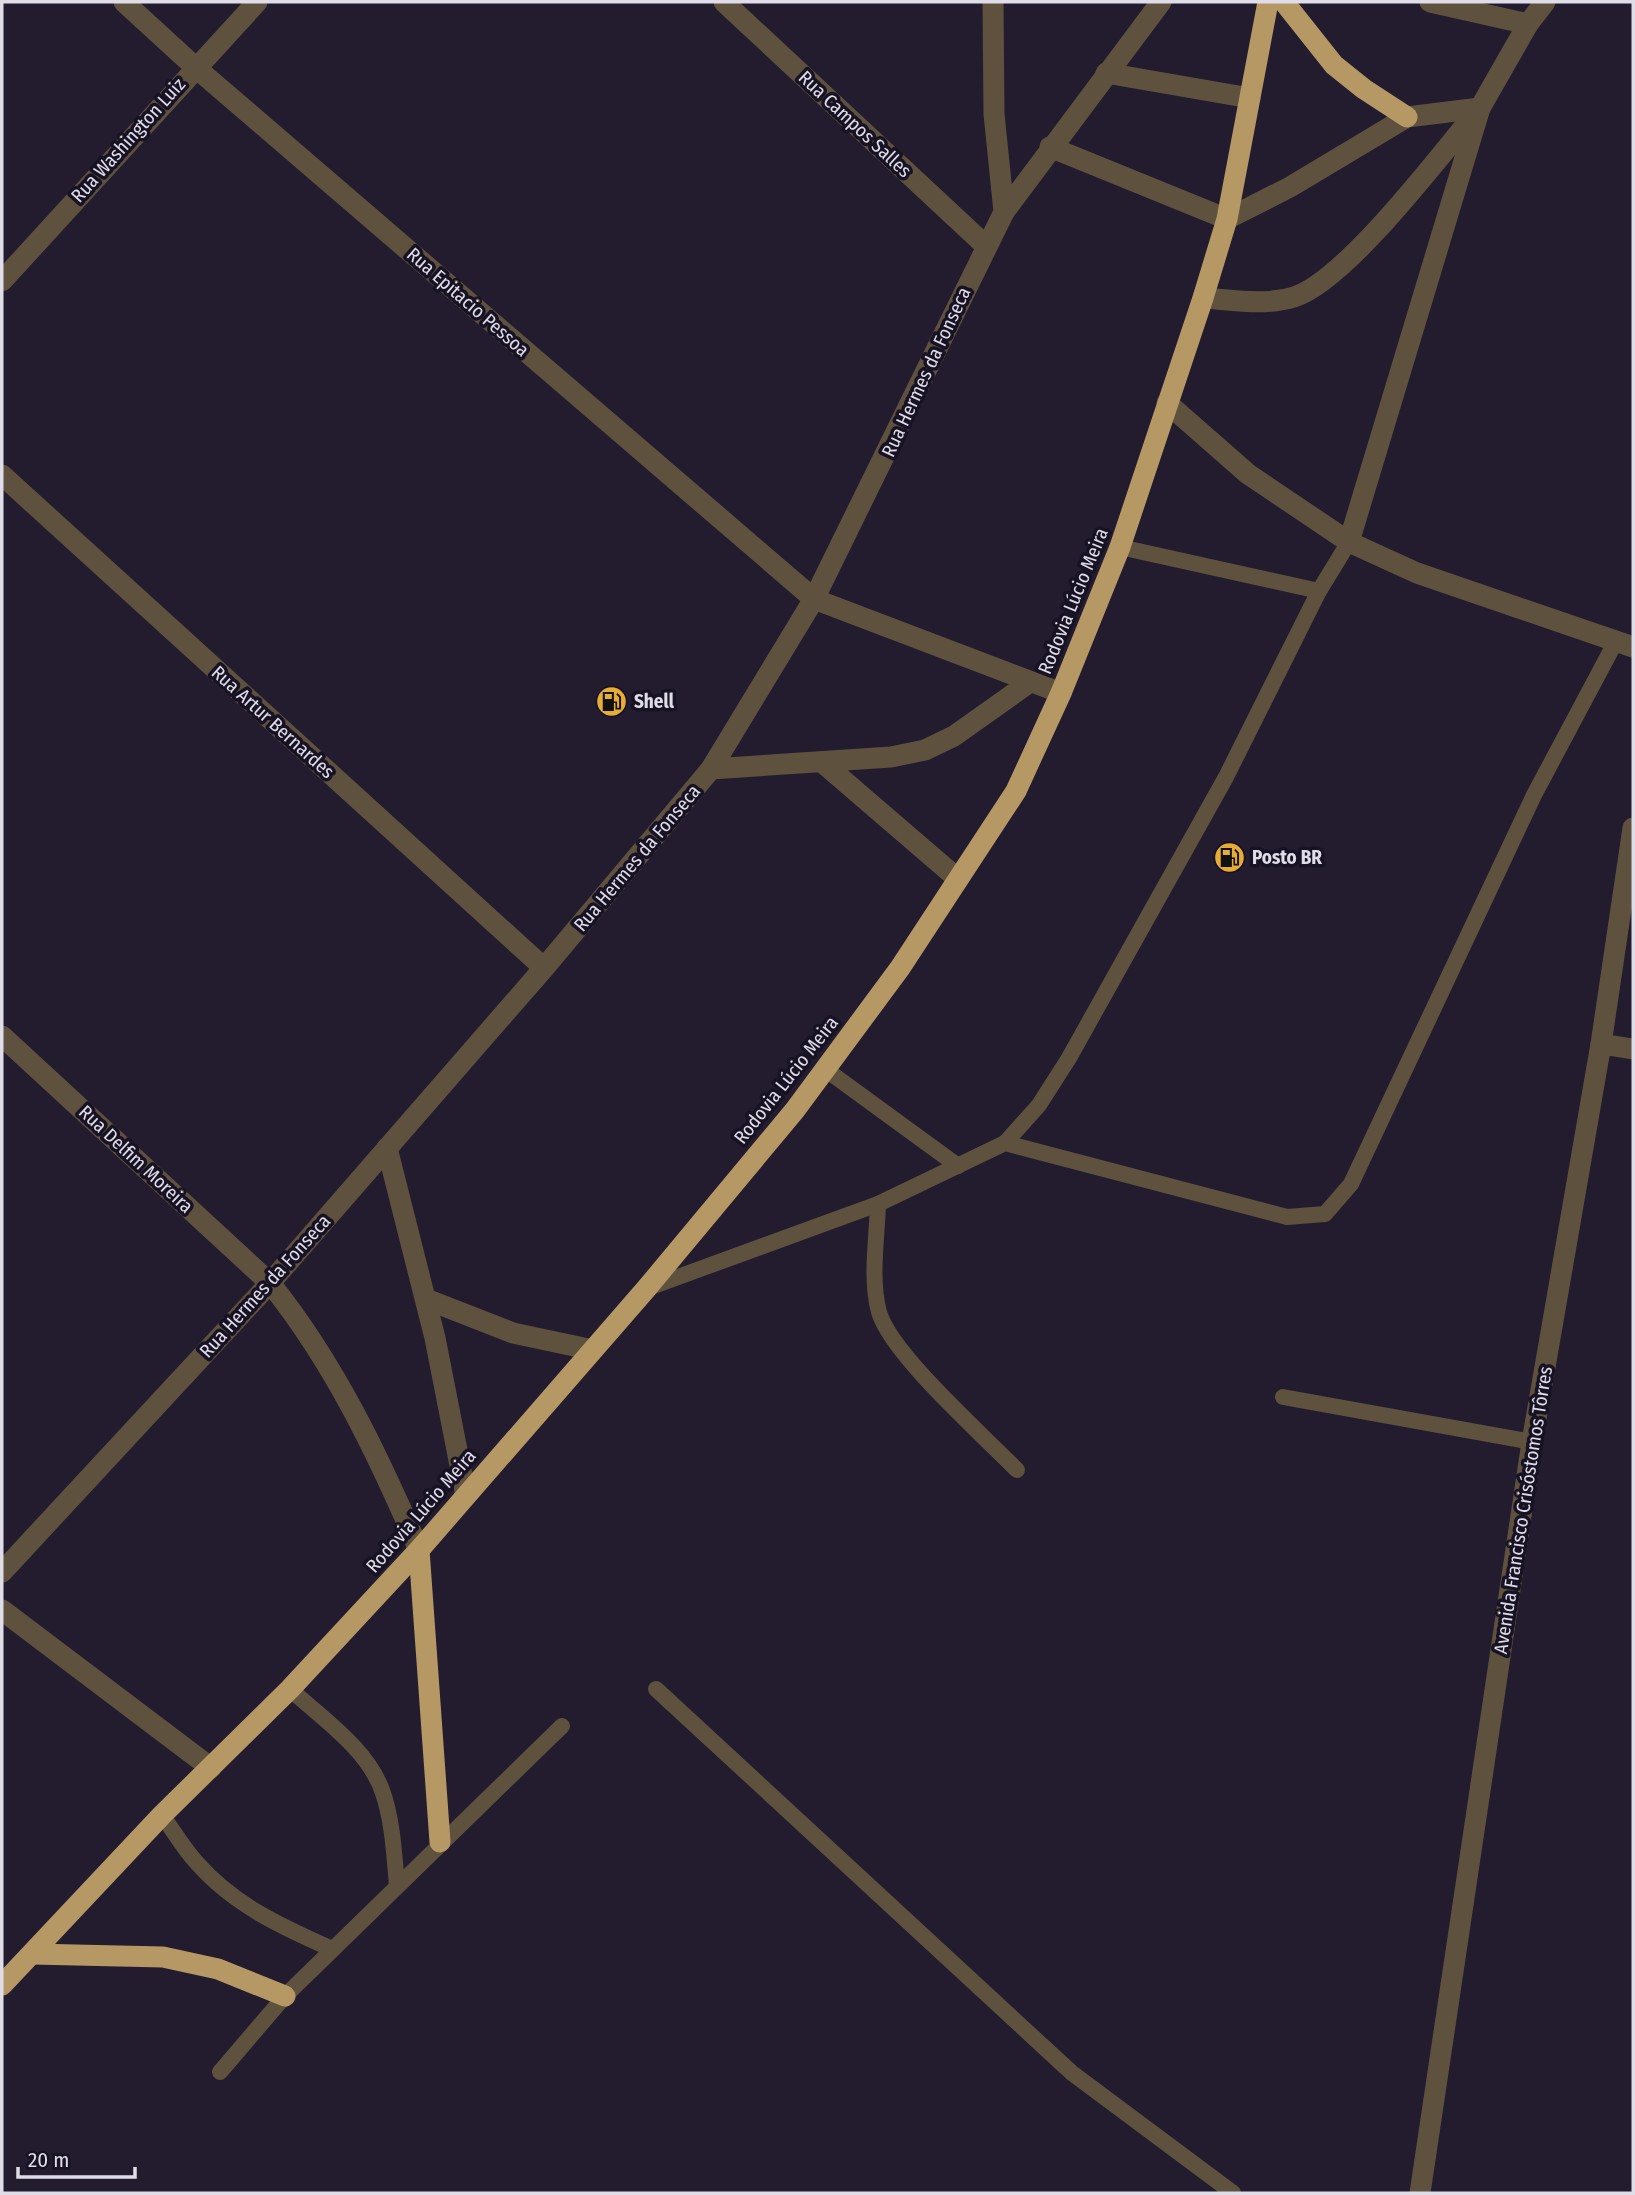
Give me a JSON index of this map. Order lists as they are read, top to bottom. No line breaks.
{"streets":{"highway":["Rodovia Lúcio Meira"],"street":["Rua Campos Salles","Rua Washington Luiz","Rua Epitacio Pessoa","Rua Hermes da Fonseca","Rua Artur Bernardes","Rua Delfim Moreira","Avenida Francisco Crisóstomos Tôrres"]},"crossings":[["Rua Campos Salles","Rua Hermes da Fonseca"],["Rua Washington Luiz","Rua Epitacio Pessoa"],["Rua Epitacio Pessoa","Rua Hermes da Fonseca"],["Rua Epitacio Pessoa","Rodovia Lúcio Meira"],["Rua Hermes da Fonseca","Rua Artur Bernardes"],["Rua Hermes da Fonseca","Rua Delfim Moreira"],["Rodovia Lúcio Meira","Rua Delfim Moreira"]],"places":{"fuel station":["Shell","Posto BR"]},"scale_bar":"20 m"}
